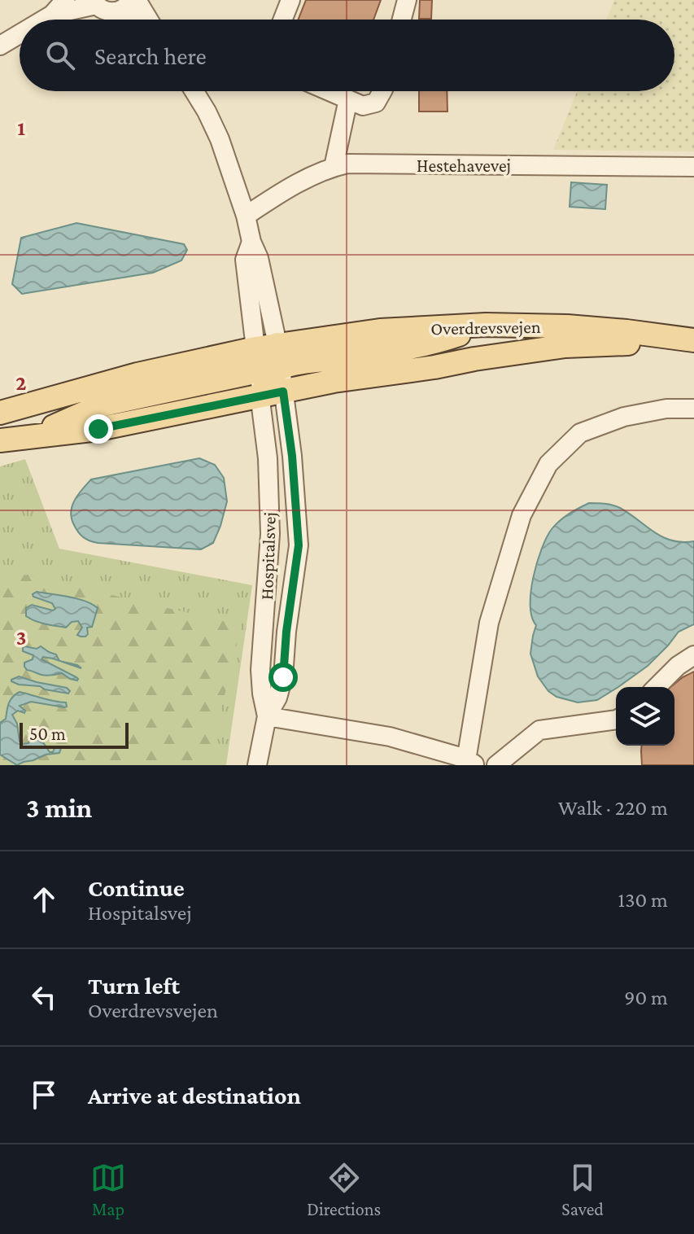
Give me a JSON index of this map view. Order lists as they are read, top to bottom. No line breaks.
{"streets":{"main road":["Overdrevsvejen"],"street":["Hestehavevej","Hospitalsvej"]},"crossings":[["Overdrevsvejen","Hospitalsvej"]],"scale_bar":"50 m","page":{"search":"Search here","scale":"50 m","heading":["3 min","Walk · 220 m"],"list":[["Continue","Hospitalsvej","130 m"],["Turn left","Overdrevsvejen","90 m"],"Arrive at destination"],"nav":["Map","Directions","Saved"]},"grid":{"rows":["1","2","3"]}}
